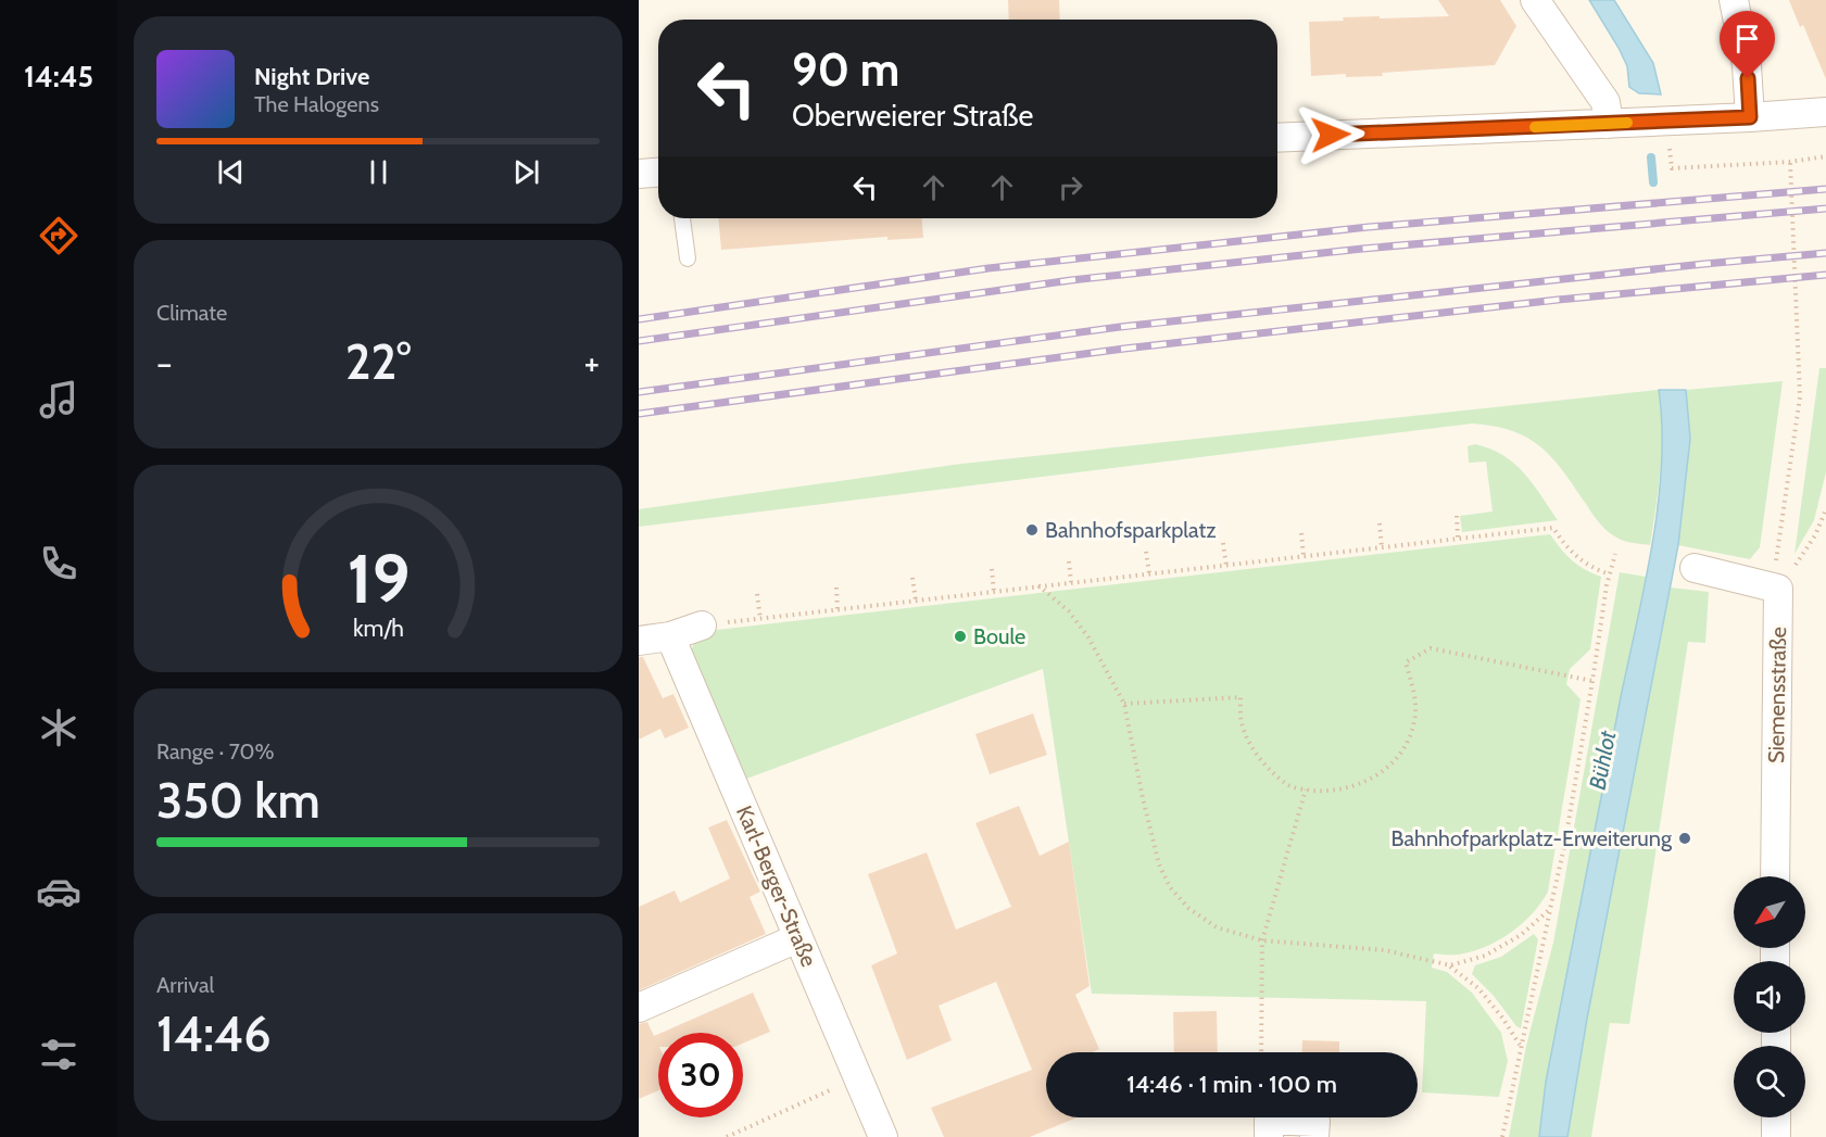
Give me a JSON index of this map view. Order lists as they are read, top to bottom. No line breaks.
{"streets":{"street":["Siemensstraße","Karl-Berger-Straße"]},"water":["Bühlot"],"places":["Bahnhofsparkplatz","Boule","Bahnhofparkplatz-Erweiterung"],"north":"bottom left","page":{"tabs":"14:45","turn":["90 m","Oberweierer Straße"],"song":["Night Drive","The Halogens"],"tile":["Climate",["Range · 70%","350 km"],["Arrival","14:46"]],"heat":["−","22°","+"],"limit":"30","trip":"14:46 · 1 min · 100 m","gauge":["19","km/h"]}}
